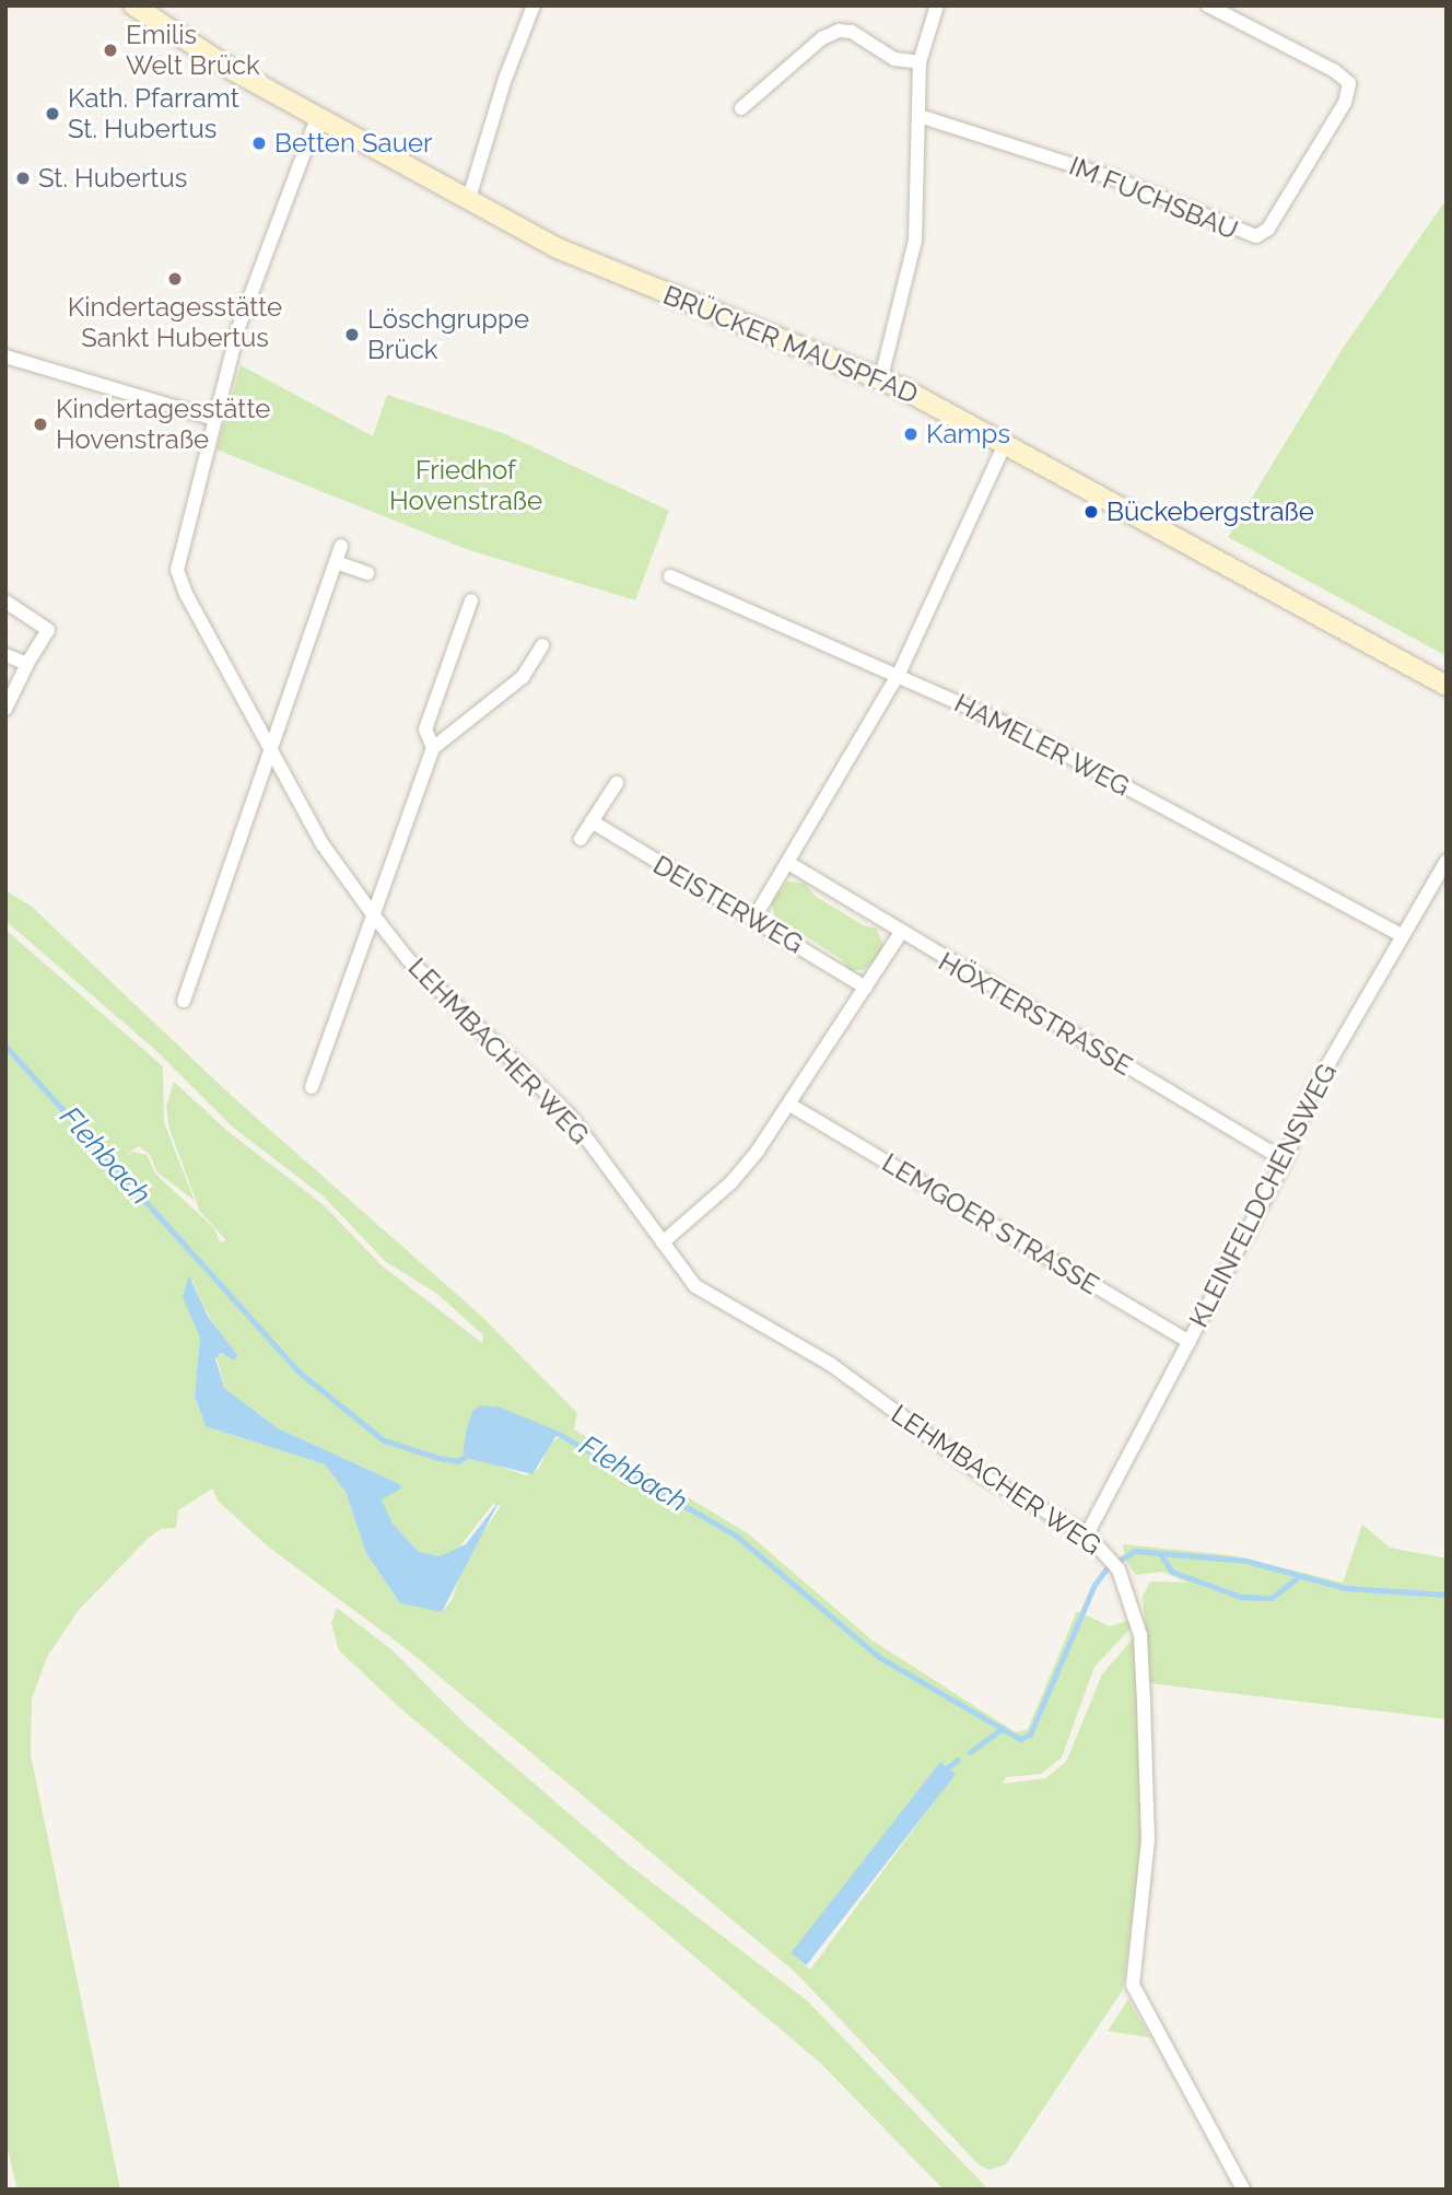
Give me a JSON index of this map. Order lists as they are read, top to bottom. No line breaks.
{"streets":{"main road":["BRÜCKER MAUSPFAD"],"street":["IM FUCHSBAU","HAMELER WEG","DEISTERWEG","HÖXTERSTRASSE","LEHMBACHER WEG","KLEINFELDCHENSWEG","LEMGOER STRASSE"]},"crossings":[["BRÜCKER MAUSPFAD","LEHMBACHER WEG"],["HAMELER WEG","KLEINFELDCHENSWEG"],["HÖXTERSTRASSE","KLEINFELDCHENSWEG"],["LEHMBACHER WEG","KLEINFELDCHENSWEG"],["KLEINFELDCHENSWEG","LEMGOER STRASSE"]],"water":["Flehbach"],"parks":["Friedhof Hovenstraße"],"places":["Emilis Welt Brück","Kath. Pfarramt St. Hubertus","Betten Sauer","St. Hubertus","Kindertagesstätte Sankt Hubertus","Löschgruppe Brück","Kindertagesstätte Hovenstraße","Kamps","Bückebergstraße"]}
